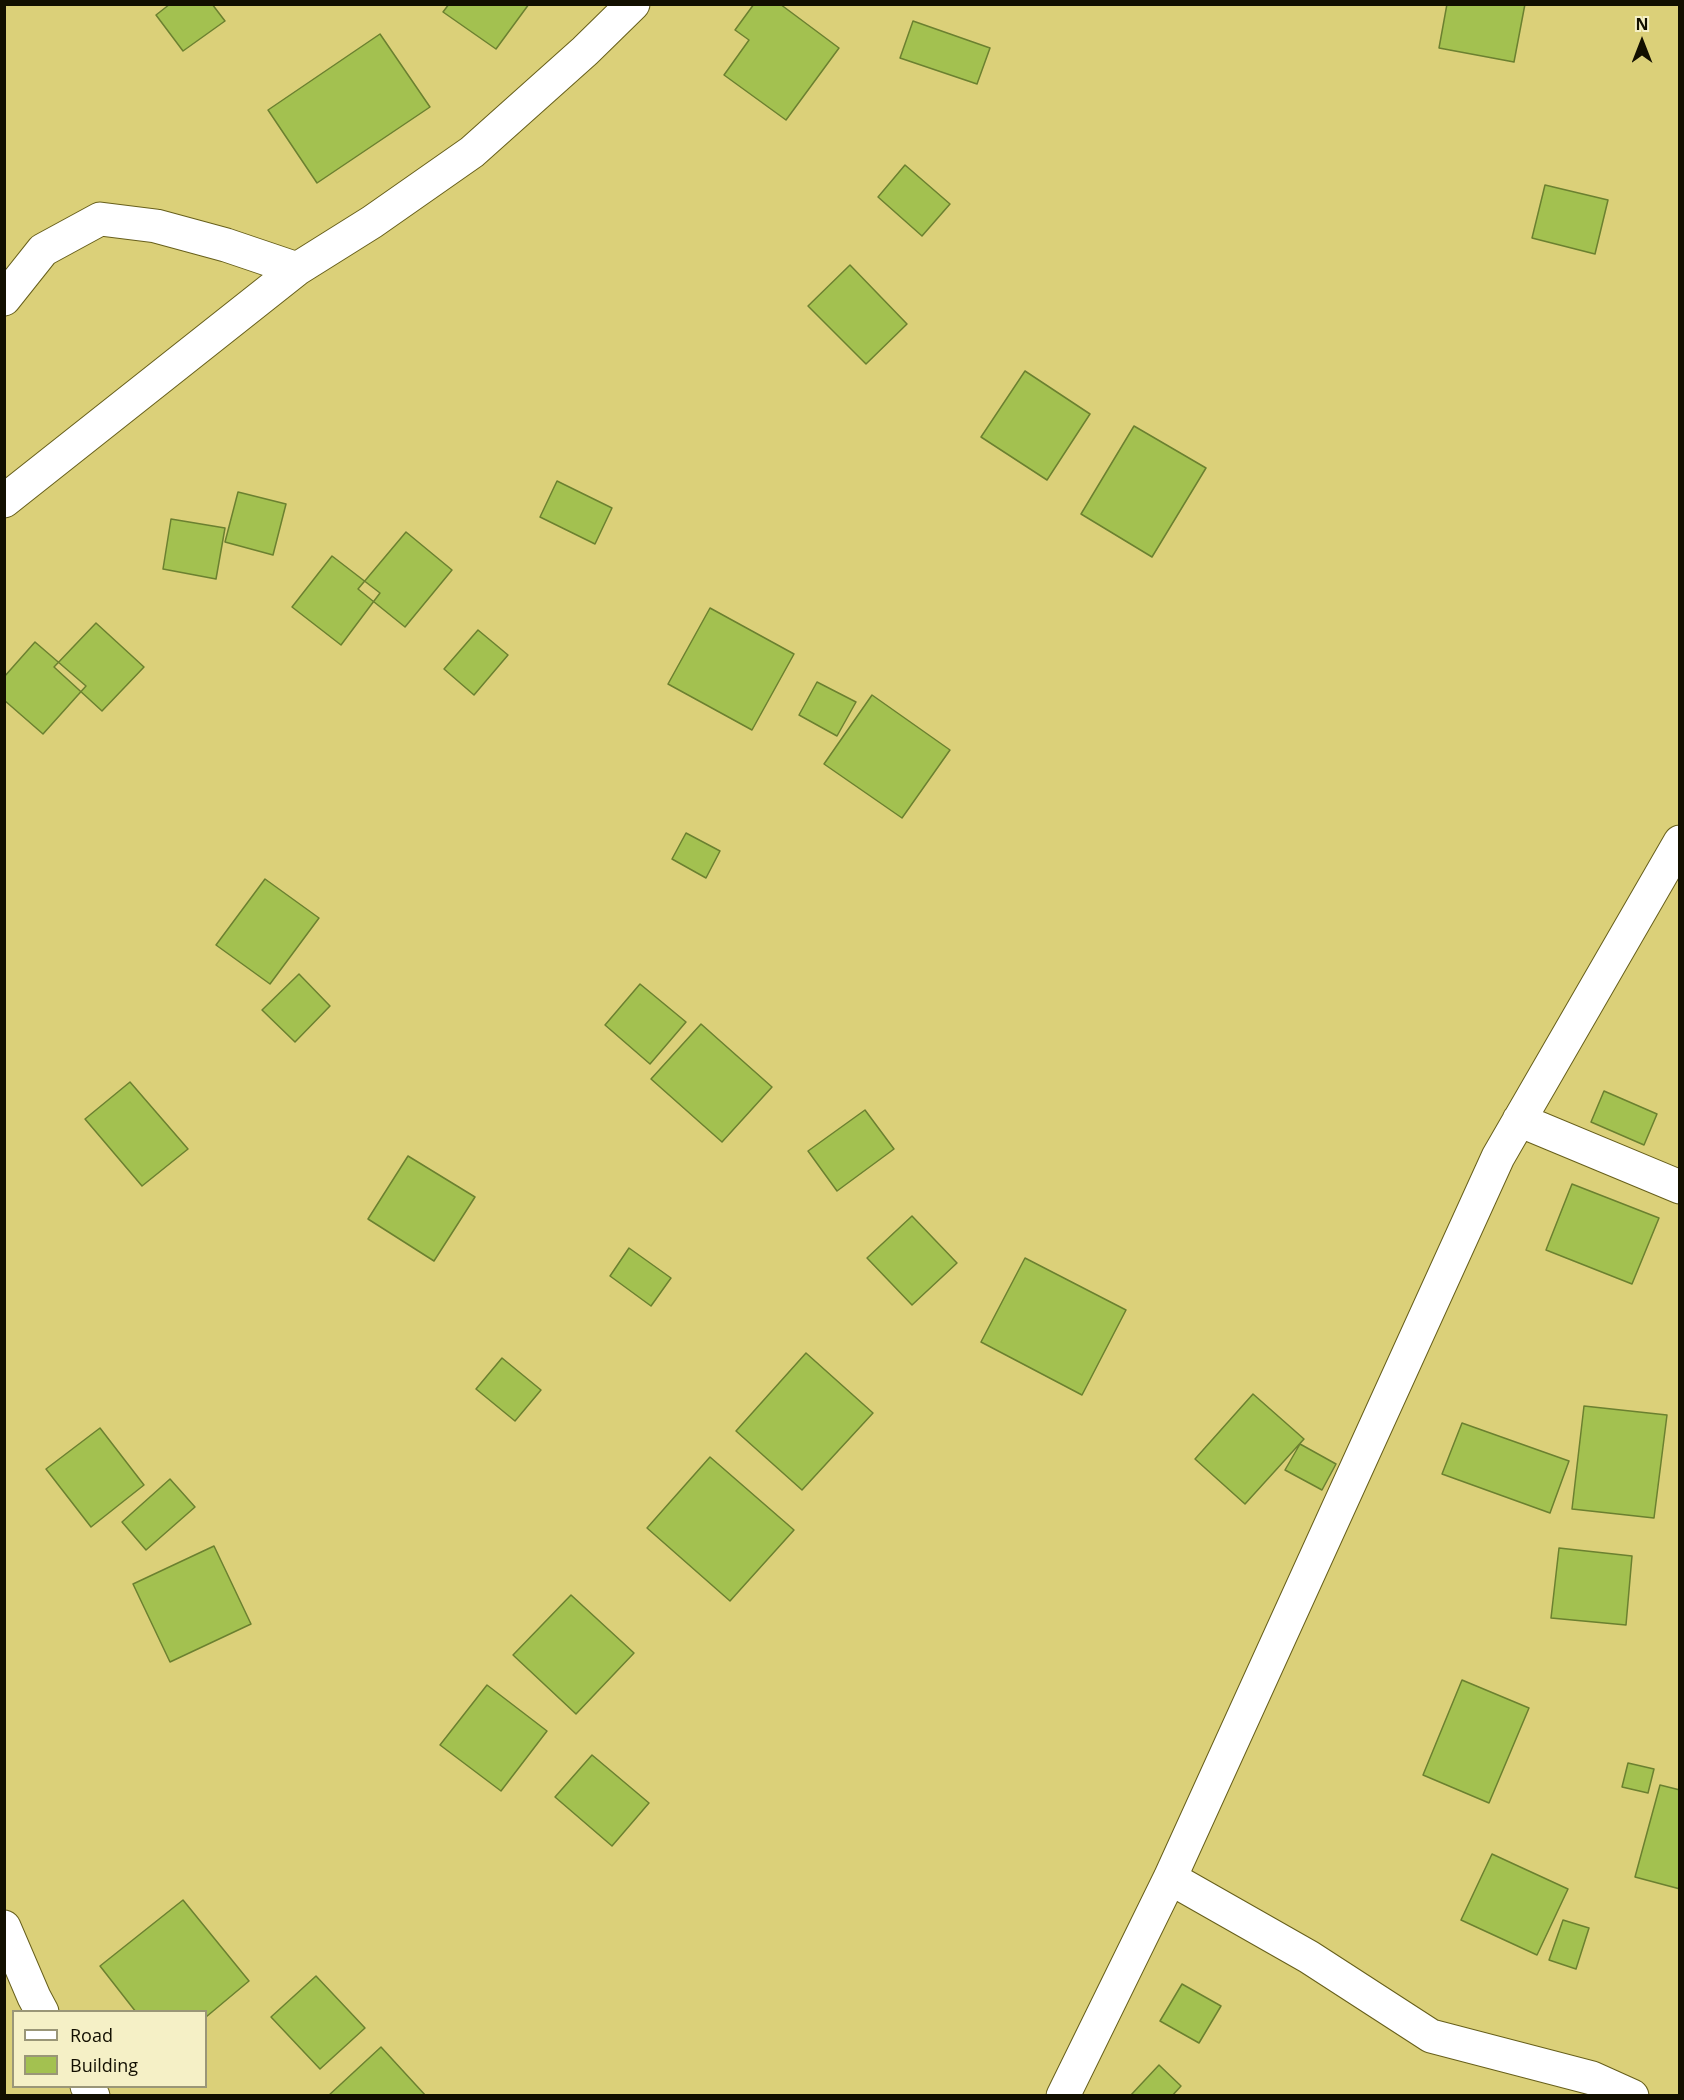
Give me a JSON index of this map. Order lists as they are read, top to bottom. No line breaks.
{"legend":["Road","Building"],"north":"top"}
